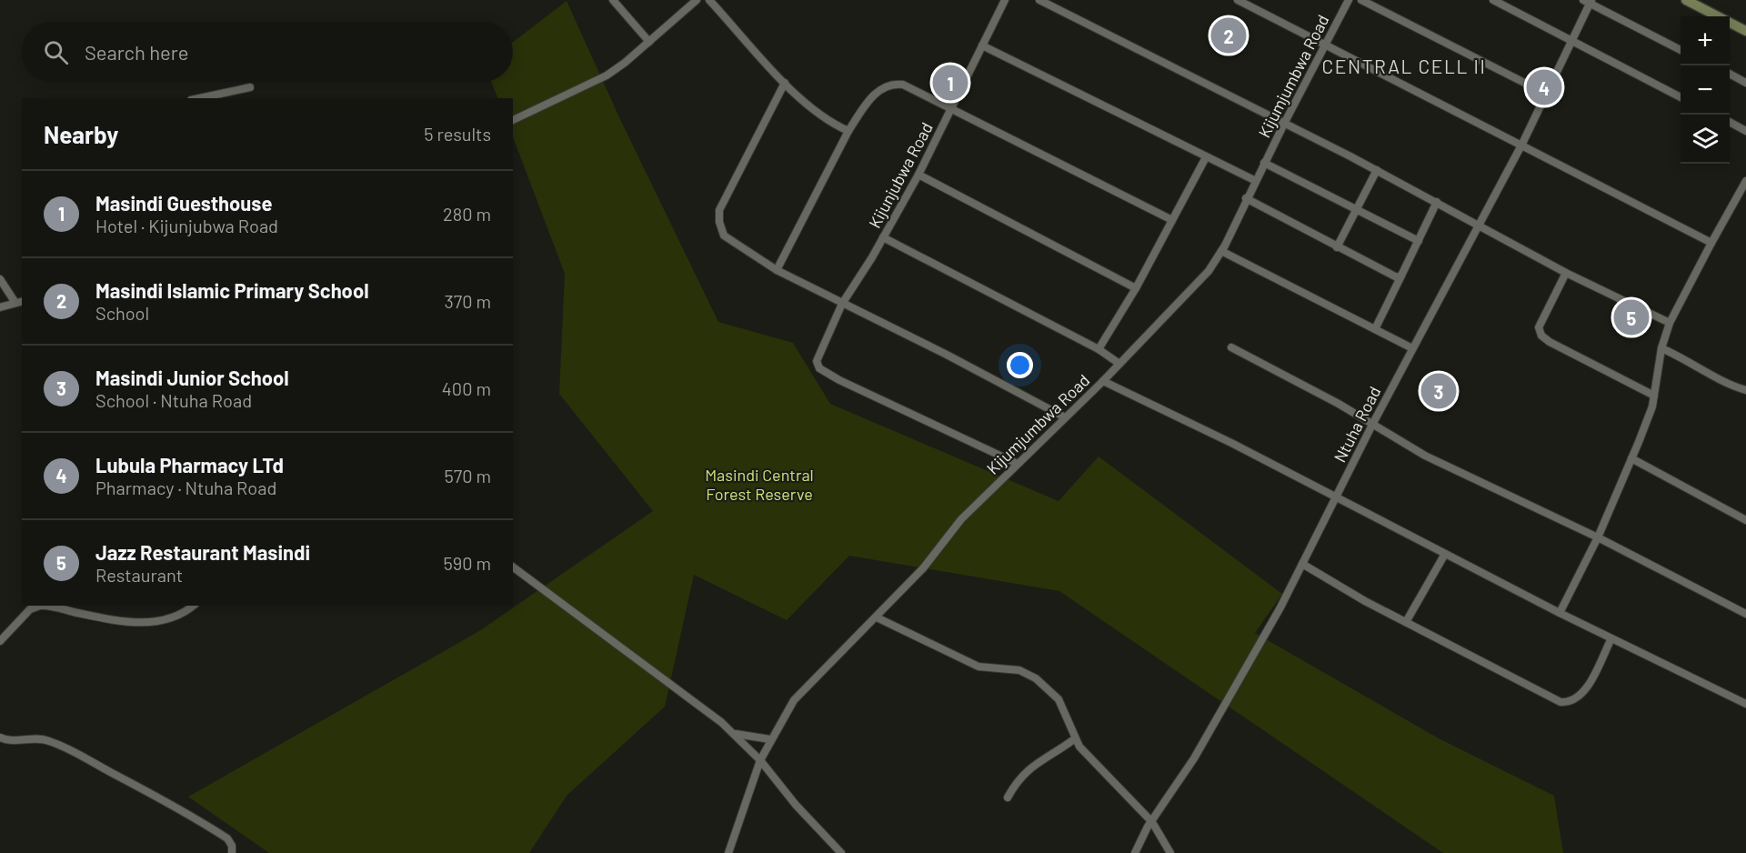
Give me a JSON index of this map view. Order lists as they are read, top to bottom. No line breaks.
{"streets":{"street":["Kijumjumbwa Road","Kijunjubwa Road","Ntuha Road"]},"crossings":[["Kijumjumbwa Road","Kijunjubwa Road"]],"districts":["CENTRAL CELL II"],"parks":["Masindi Central Forest Reserve"],"page":{"pins":["2","1","4","5","3"],"map_buttons":["+","−"],"search":"Search here","heading":["Nearby","5 results"],"list":[{"mark":"1","name":"Masindi Guesthouse","note":"Hotel · Kijunjubwa Road","value":"280 m"},{"mark":"2","name":"Masindi Islamic Primary School","note":"School","value":"370 m"},{"mark":"3","name":"Masindi Junior School","note":"School · Ntuha Road","value":"400 m"},{"mark":"4","name":"Lubula Pharmacy LTd","note":"Pharmacy · Ntuha Road","value":"570 m"},{"mark":"5","name":"Jazz Restaurant Masindi","note":"Restaurant","value":"590 m"}]}}
